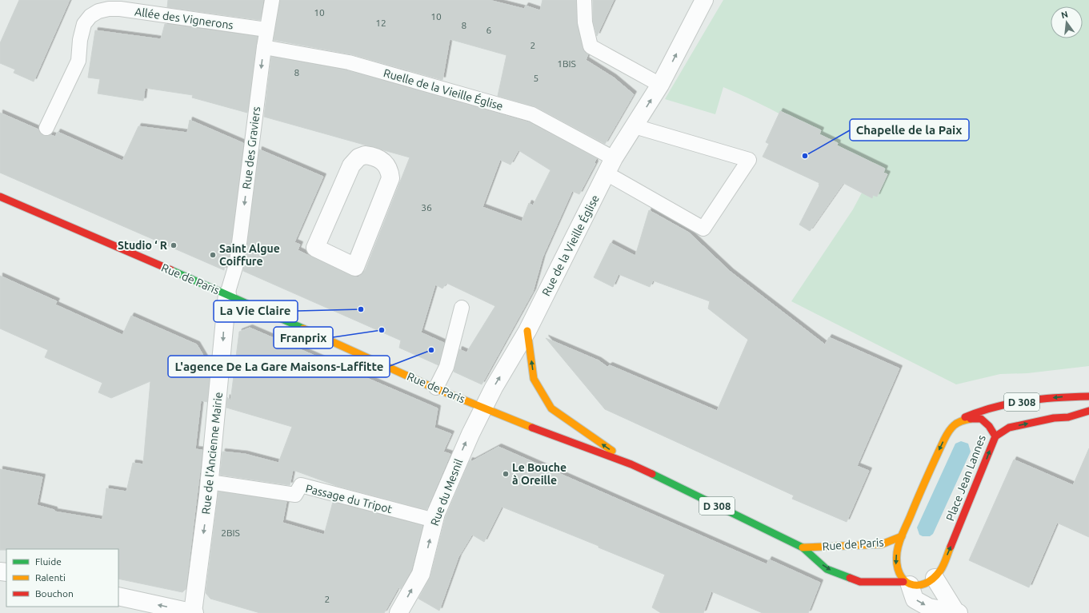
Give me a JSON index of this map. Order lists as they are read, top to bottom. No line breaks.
{"streets":{"main road":["Rue de Paris","D 308","Place Jean Lannes"],"street":["Rue de la Vieille Église","Rue de l'Ancienne Mairie","Rue du Mesnil"],"lane":["Allée des Vignerons","Ruelle de la Vieille Église","Rue des Graviers","Passage du Tripot"]},"crossings":[["Allée des Vignerons","Rue des Graviers"],["Ruelle de la Vieille Église","Rue des Graviers"],["Ruelle de la Vieille Église","Rue de la Vieille Église"],["Rue des Graviers","Rue de Paris"],["Rue des Graviers","Rue de l'Ancienne Mairie"],["Rue de la Vieille Église","Rue de Paris"],["Rue de la Vieille Église","Rue du Mesnil"],["Rue de Paris","Rue de l'Ancienne Mairie"],["Rue de Paris","Rue du Mesnil"],["D 308","Place Jean Lannes"],["Rue de l'Ancienne Mairie","Passage du Tripot"],["Rue du Mesnil","Passage du Tripot"]],"one_way":["Rue des Graviers","Rue de la Vieille Église","Rue de l'Ancienne Mairie","Rue du Mesnil"],"places":["Chapelle de la Paix","Studio ‘ R","Saint Algue Coiffure","La Vie Claire","Franprix","L'agence De La Gare Maisons-Laffitte","Le Bouche à Oreille"],"house_numbers":["10","10","12","8","6","2","1BIS","8","5","36","2BIS","2"],"legend":["Fluide","Ralenti","Bouchon"],"north":"top"}
